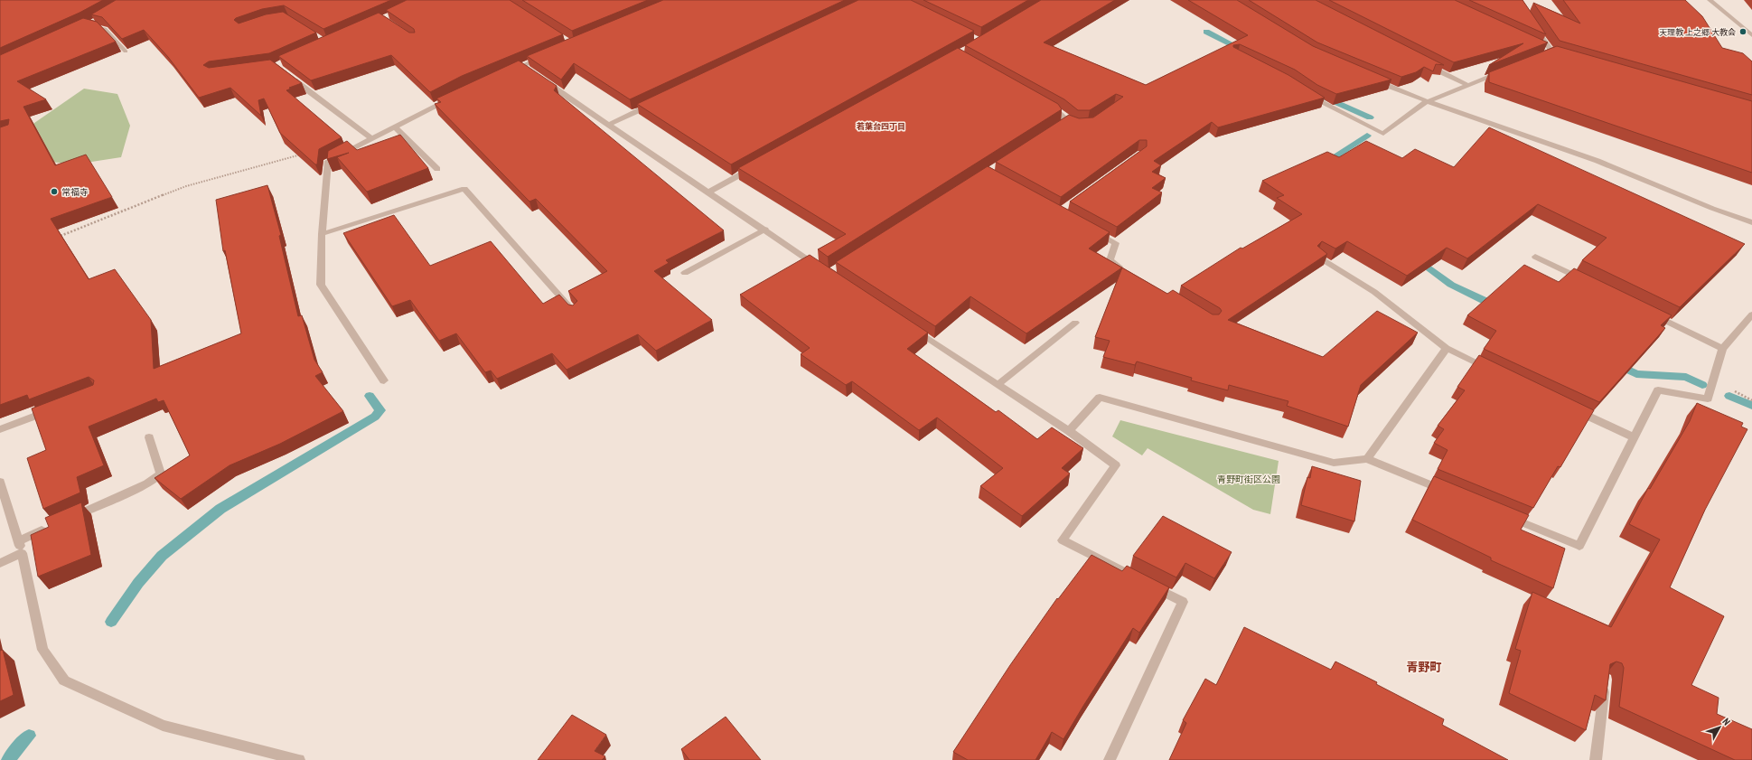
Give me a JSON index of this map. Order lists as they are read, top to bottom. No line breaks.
{"districts":["若葉台四丁目","青野町"],"parks":["青野町街区公園"],"places":["天理教 上之郷 大教会","常福寺"],"north":"top right"}
